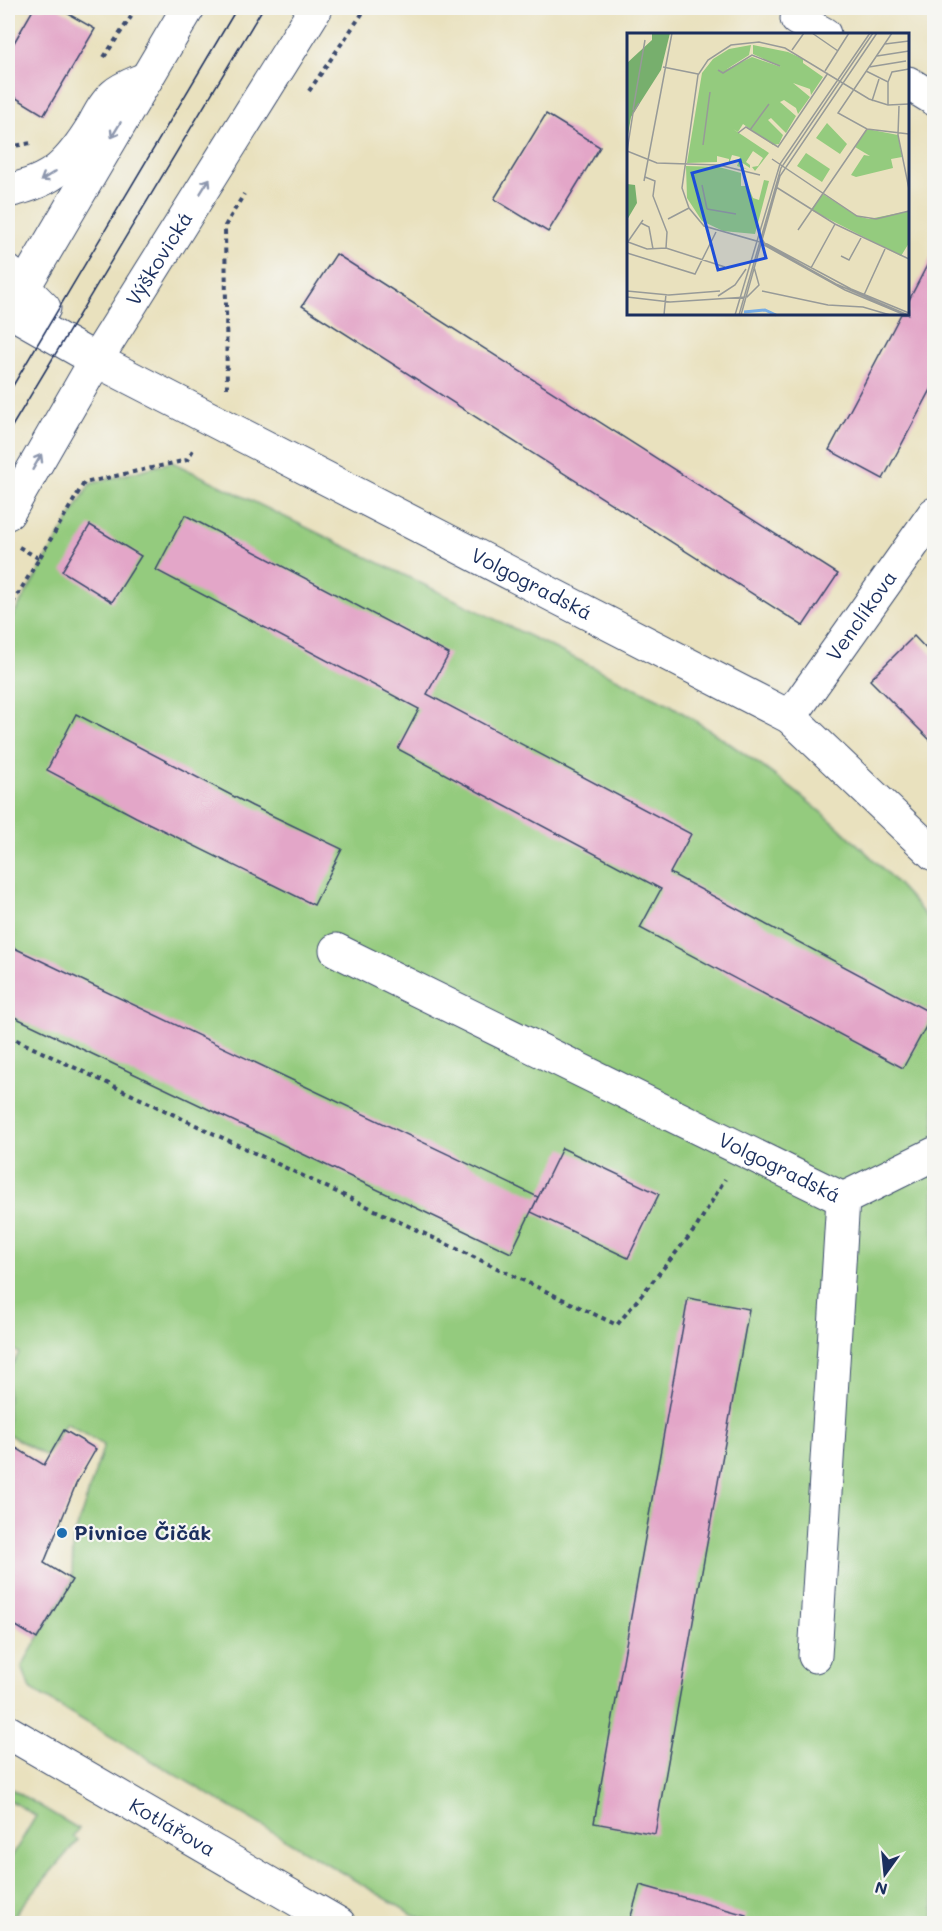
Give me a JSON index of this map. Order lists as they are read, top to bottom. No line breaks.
{"streets":{"street":["Výškovická","Volgogradská","Venclíkova","Kotlářova"]},"crossings":[["Výškovická","Volgogradská"],["Volgogradská","Venclíkova"]],"places":["Pivnice Čičák"],"north":"bottom"}
